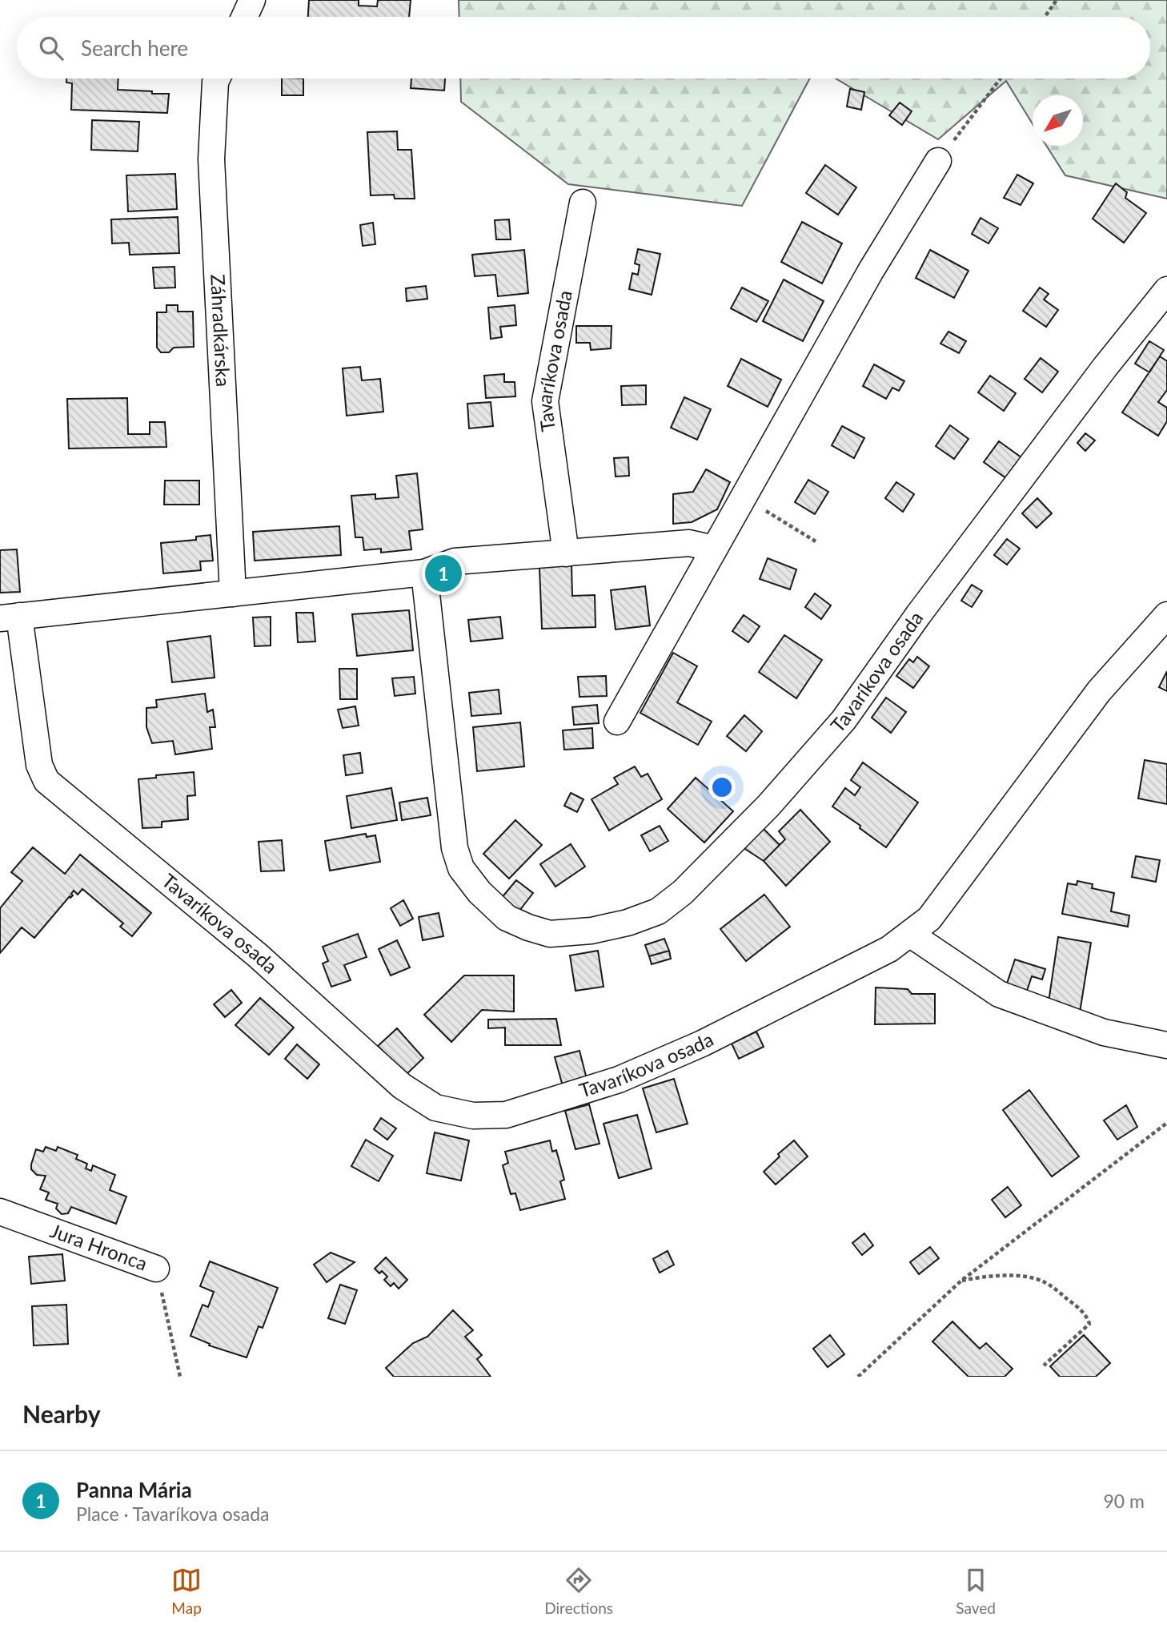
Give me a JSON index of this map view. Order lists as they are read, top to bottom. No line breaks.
{"streets":{"street":["Záhradkárska","Tavaríkova osada","Jura Hronca"]},"crossings":[["Záhradkárska","Tavaríkova osada"]],"north":"bottom left","page":{"search":"Search here","pins":"1","heading":"Nearby","list":[{"mark":"1","name":"Panna Mária","note":"Place · Tavaríkova osada","value":"90 m"}],"nav":["Map","Directions","Saved"]}}
